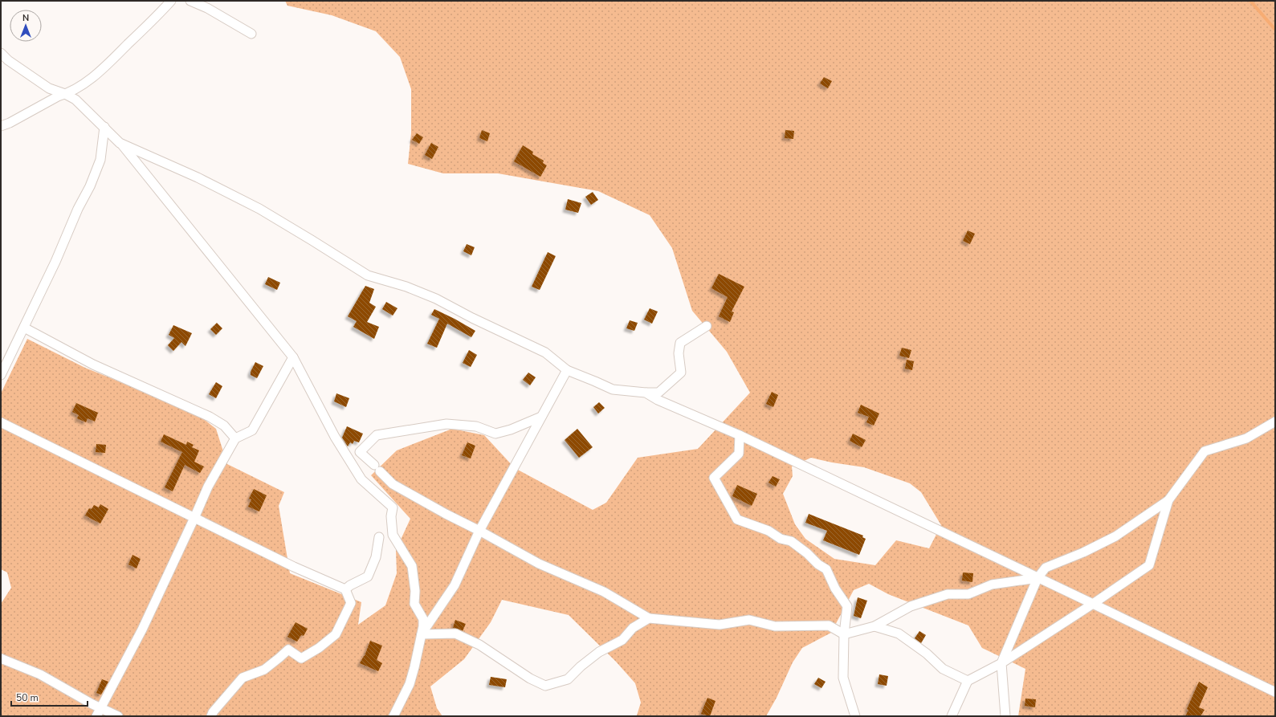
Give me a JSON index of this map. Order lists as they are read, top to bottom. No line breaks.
{"scale_bar":"50 m","north":"top"}
